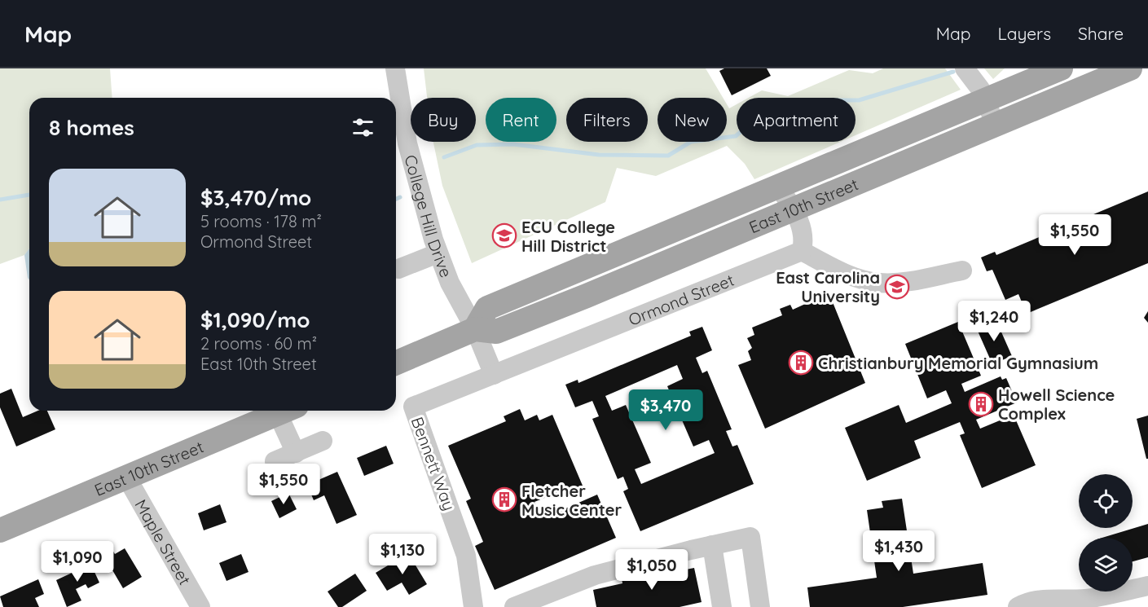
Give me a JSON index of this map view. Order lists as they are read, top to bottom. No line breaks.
{"streets":{"main road":["East 10th Street"],"street":["College Hill Drive","Ormond Street","Bennett Way","Maple Street"]},"crossings":[["East 10th Street","College Hill Drive"],["East 10th Street","Maple Street"],["Ormond Street","Bennett Way"]],"places":{"school or university":["ECU College Hill District","East Carolina University"],"building":["Christianbury Memorial Gymnasium","Howell Science Complex","Fletcher Music Center"]},"page":{"header":"Map","nav":["Map","Layers","Share"],"chip":["Buy","Rent","Filters","New","Apartment"],"heading":"8 homes","list":[{"name":"$3,470/mo","note":"5 rooms · 178 m² · Ormond Street"},{"name":"$1,090/mo","note":"2 rooms · 60 m² · East 10th Street"}],"price":["$1,550","$1,240","$3,470","$1,550","$1,430","$1,130","$1,090","$1,050"]}}
